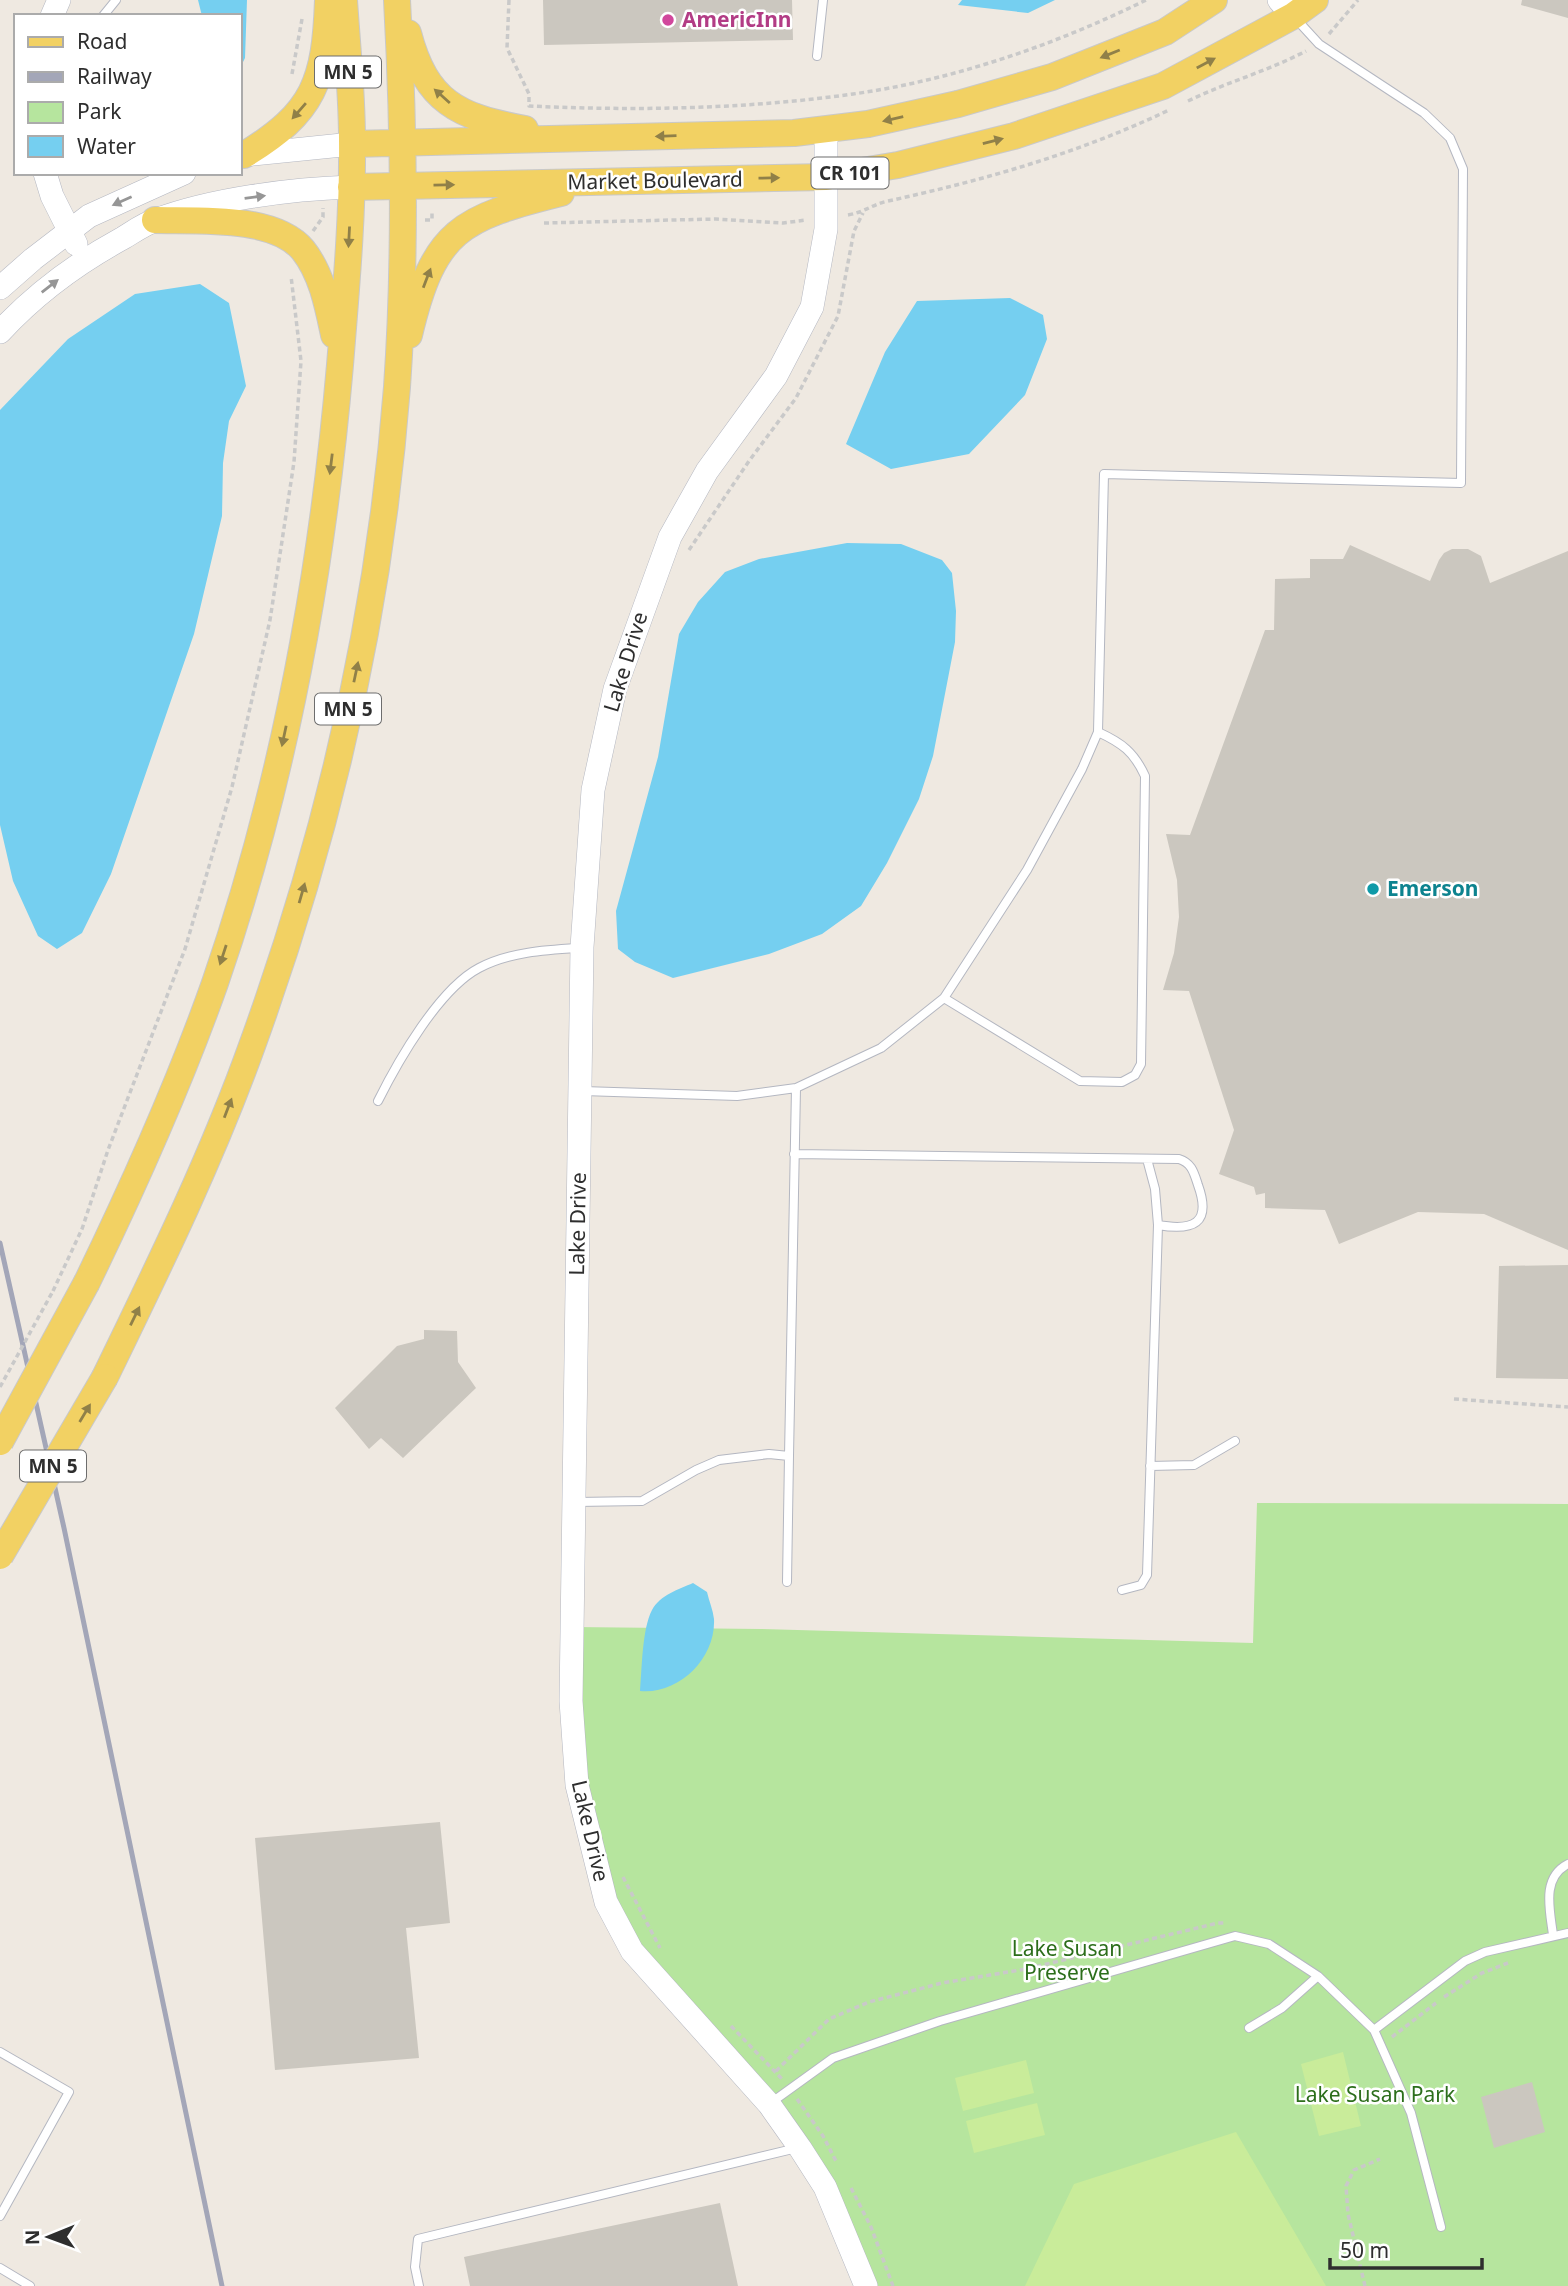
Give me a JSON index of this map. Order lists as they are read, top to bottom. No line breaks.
{"streets":{"main road":["MN 5","CR 101","Market Boulevard"],"street":["Lake Drive"]},"crossings":[["MN 5","CR 101"],["MN 5","Market Boulevard"],["CR 101","Lake Drive"],["Market Boulevard","Lake Drive"]],"parks":["Lake Susan Preserve","Lake Susan Park"],"places":["AmericInn","Emerson"],"legend":["Road","Railway","Park","Water"],"scale_bar":"50 m","north":"left"}
